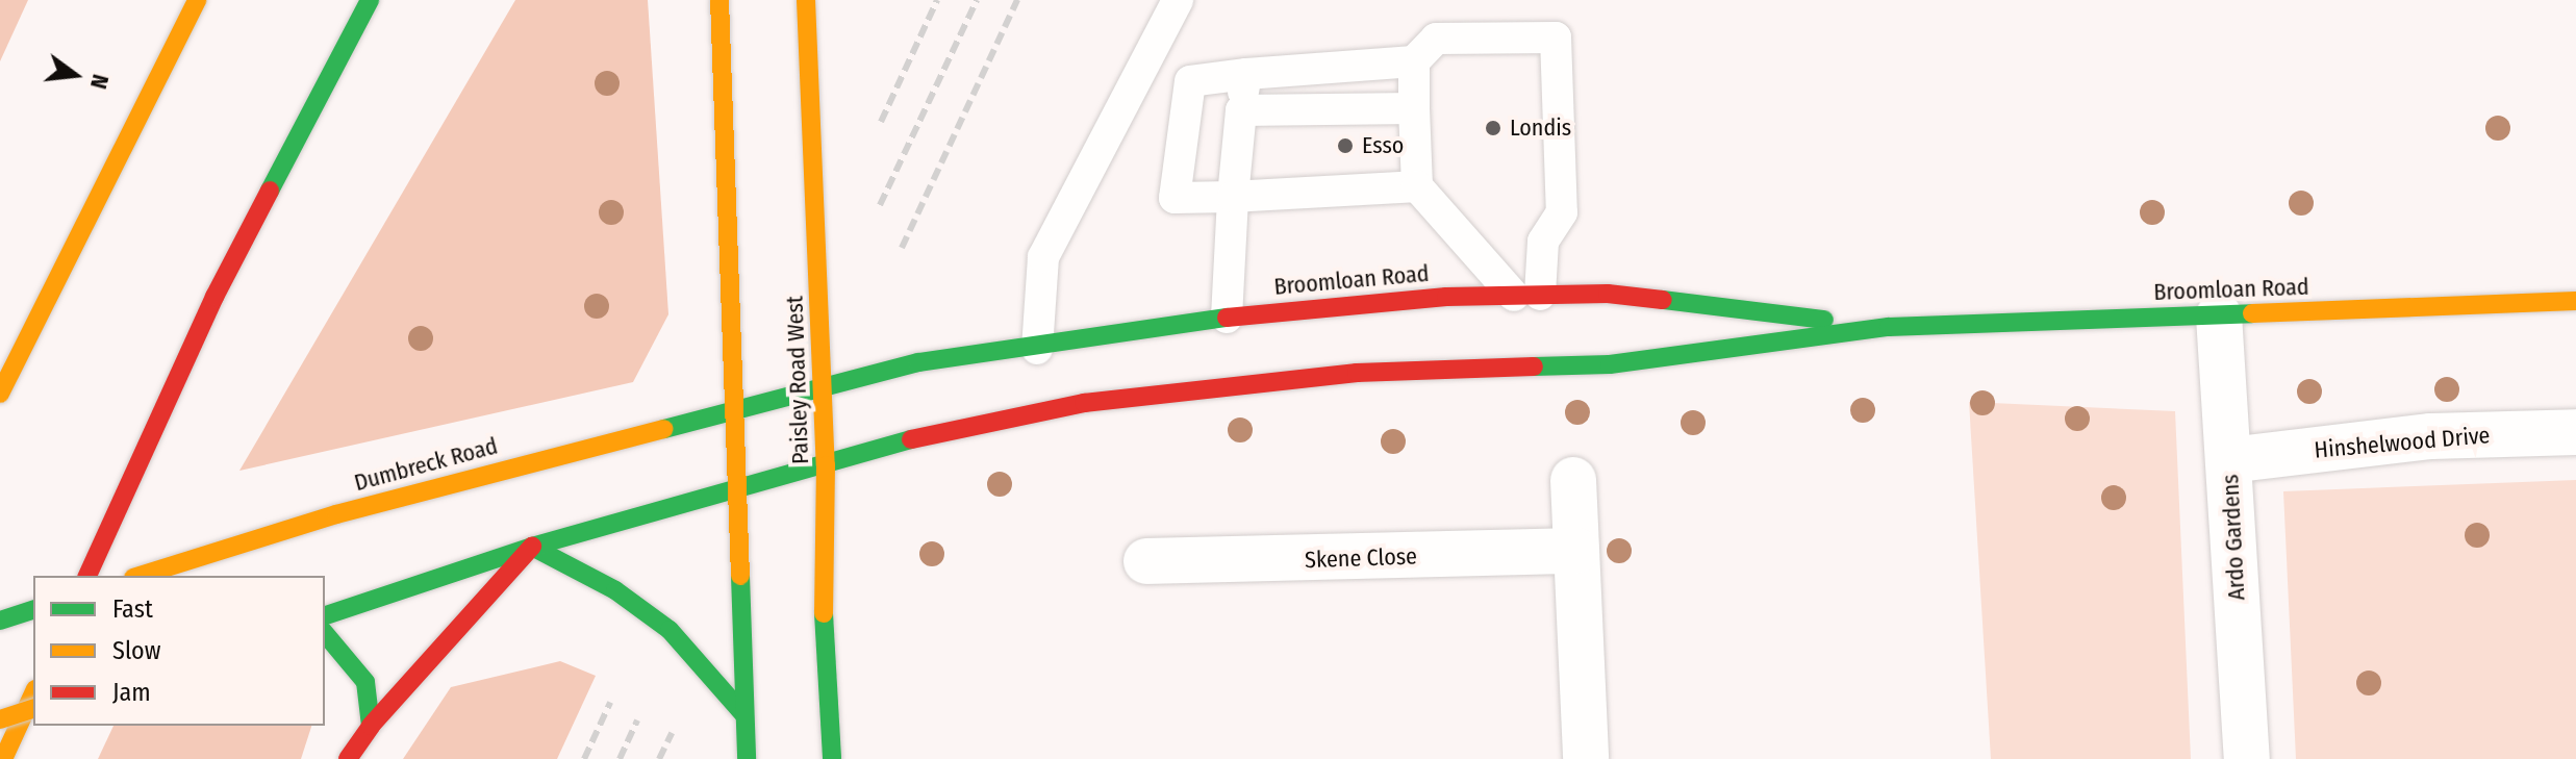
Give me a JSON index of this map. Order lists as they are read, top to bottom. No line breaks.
{"streets":{"main road":["Broomloan Road","Paisley Road West","Dumbreck Road"],"street":["Hinshelwood Drive","Ardo Gardens","Skene Close"]},"crossings":[["Broomloan Road","Paisley Road West"],["Broomloan Road","Dumbreck Road"],["Broomloan Road","Ardo Gardens"],["Paisley Road West","Dumbreck Road"],["Hinshelwood Drive","Ardo Gardens"]],"places":["Londis","Esso"],"legend":["Fast","Slow","Jam"],"north":"right"}
